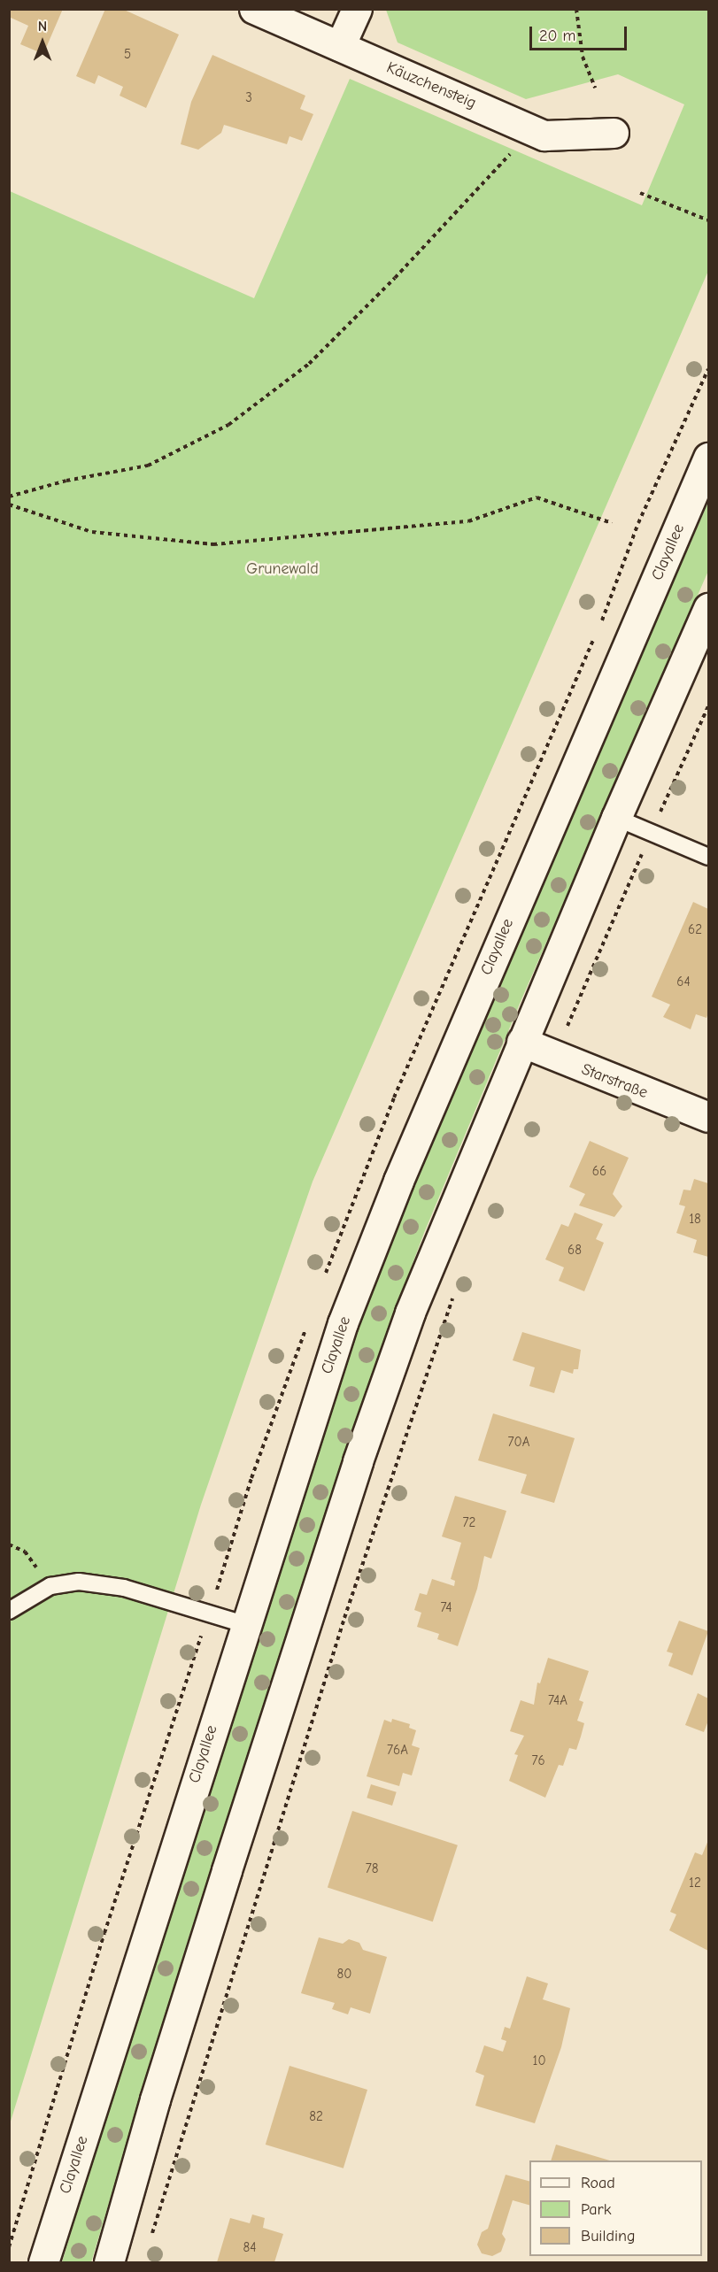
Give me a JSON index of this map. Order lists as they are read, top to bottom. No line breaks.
{"streets":{"main road":["Käuzchensteig","Clayallee","Starstraße"]},"parks":["Grunewald"],"house_numbers":["5","3","62","64","66","18","68","70A","72","74","74A","76A","76","78","12","80","10","82","84"],"legend":["Road","Park","Building"],"scale_bar":"20 m","north":"top"}
